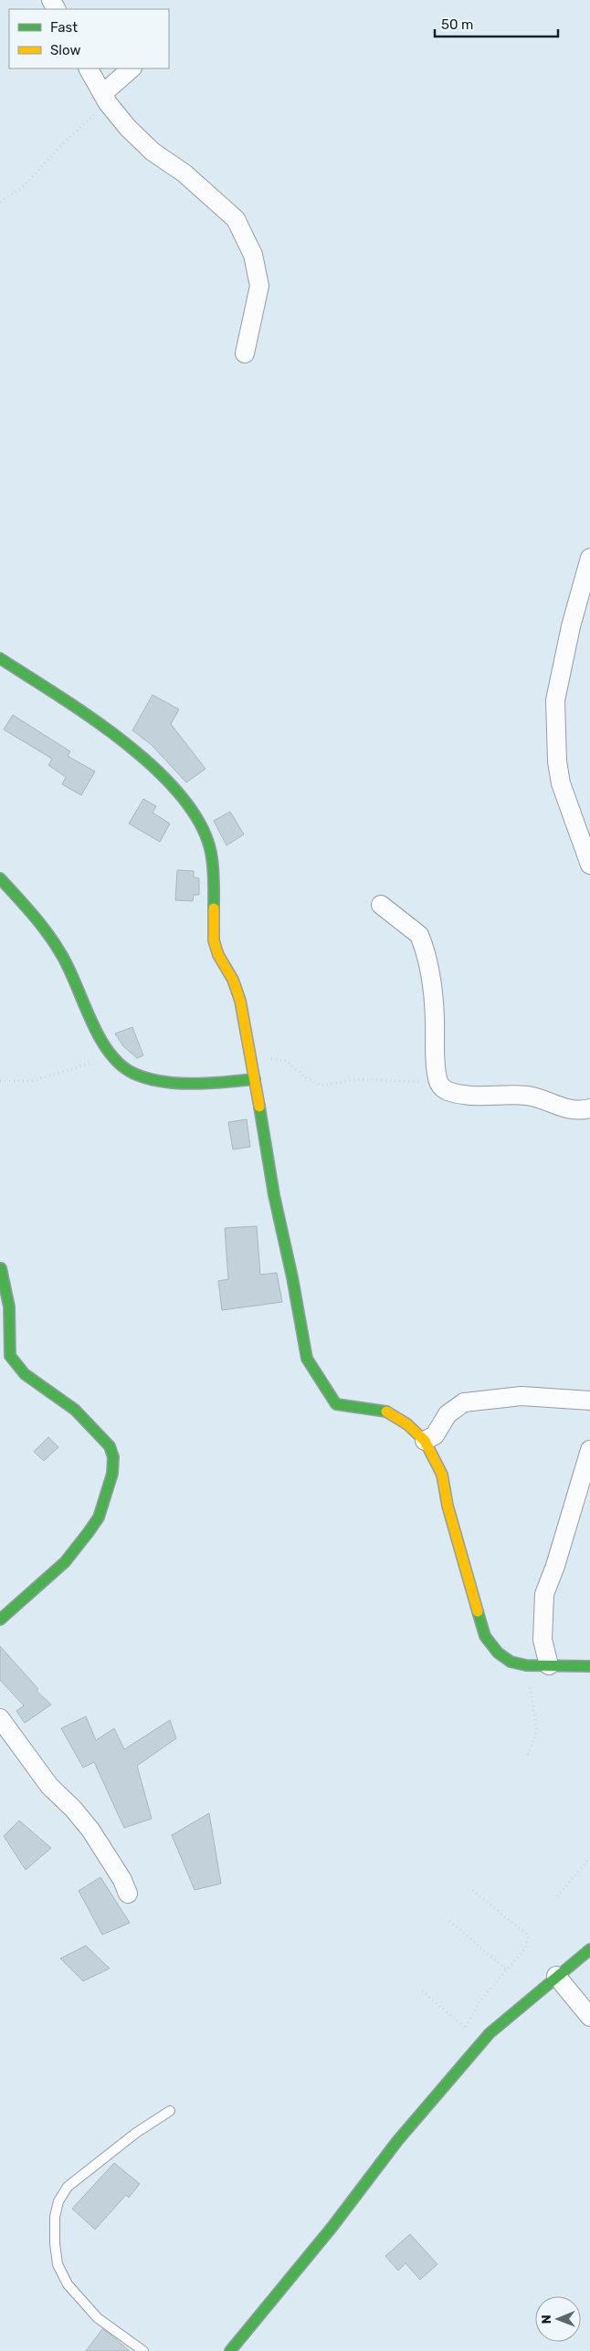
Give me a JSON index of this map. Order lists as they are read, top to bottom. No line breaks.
{"legend":["Fast","Slow"],"scale_bar":"50 m","north":"left"}
